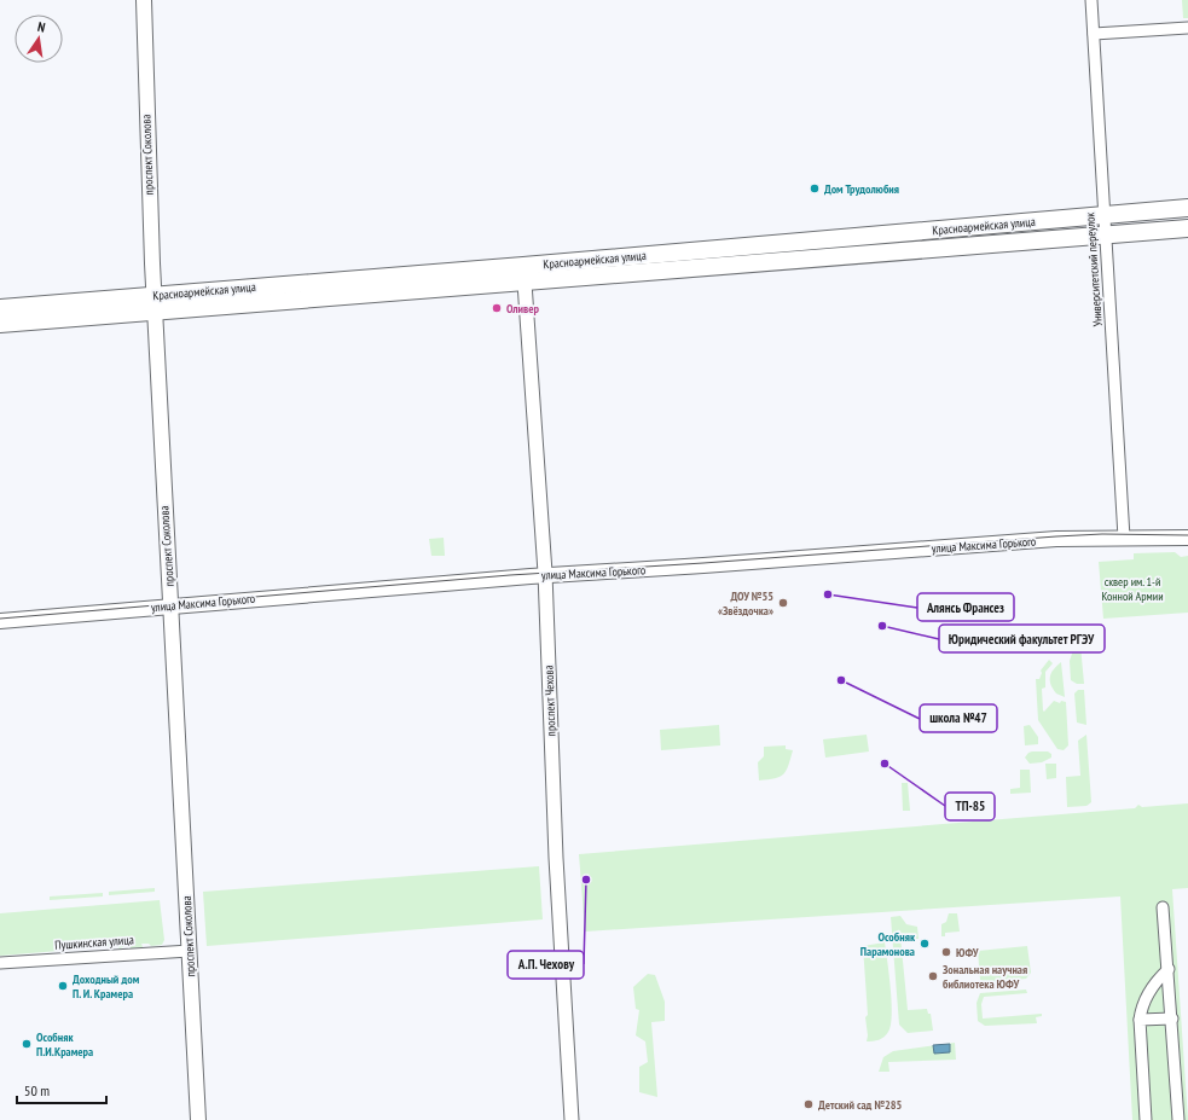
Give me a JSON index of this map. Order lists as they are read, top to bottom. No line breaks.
{"streets":{"main road":["проспект Соколова","Красноармейская улица","улица Максима Горького"],"street":["Университетский переулок","проспект Чехова","Пушкинская улица"]},"crossings":[["проспект Соколова","Красноармейская улица"],["проспект Соколова","улица Максима Горького"],["проспект Соколова","Пушкинская улица"],["Красноармейская улица","Университетский переулок"],["Красноармейская улица","проспект Чехова"],["Университетский переулок","улица Максима Горького"],["улица Максима Горького","проспект Чехова"]],"parks":["сквер им. 1-й Конной Армии"],"places":["Дом Трудолюбия","Оливер","Алянсь Франсез","ДОУ №55 «Звёздочка»","Юридический факультет РГЭУ","школа №47","ТП-85","А.П. Чехову","Особняк Парамонова","ЮФУ","Зональная научная библиотека ЮФУ","Доходный дом П. И. Крамера","Особняк П.И.Крамера","Детский сад №285"],"scale_bar":"50 m","north":"top"}
